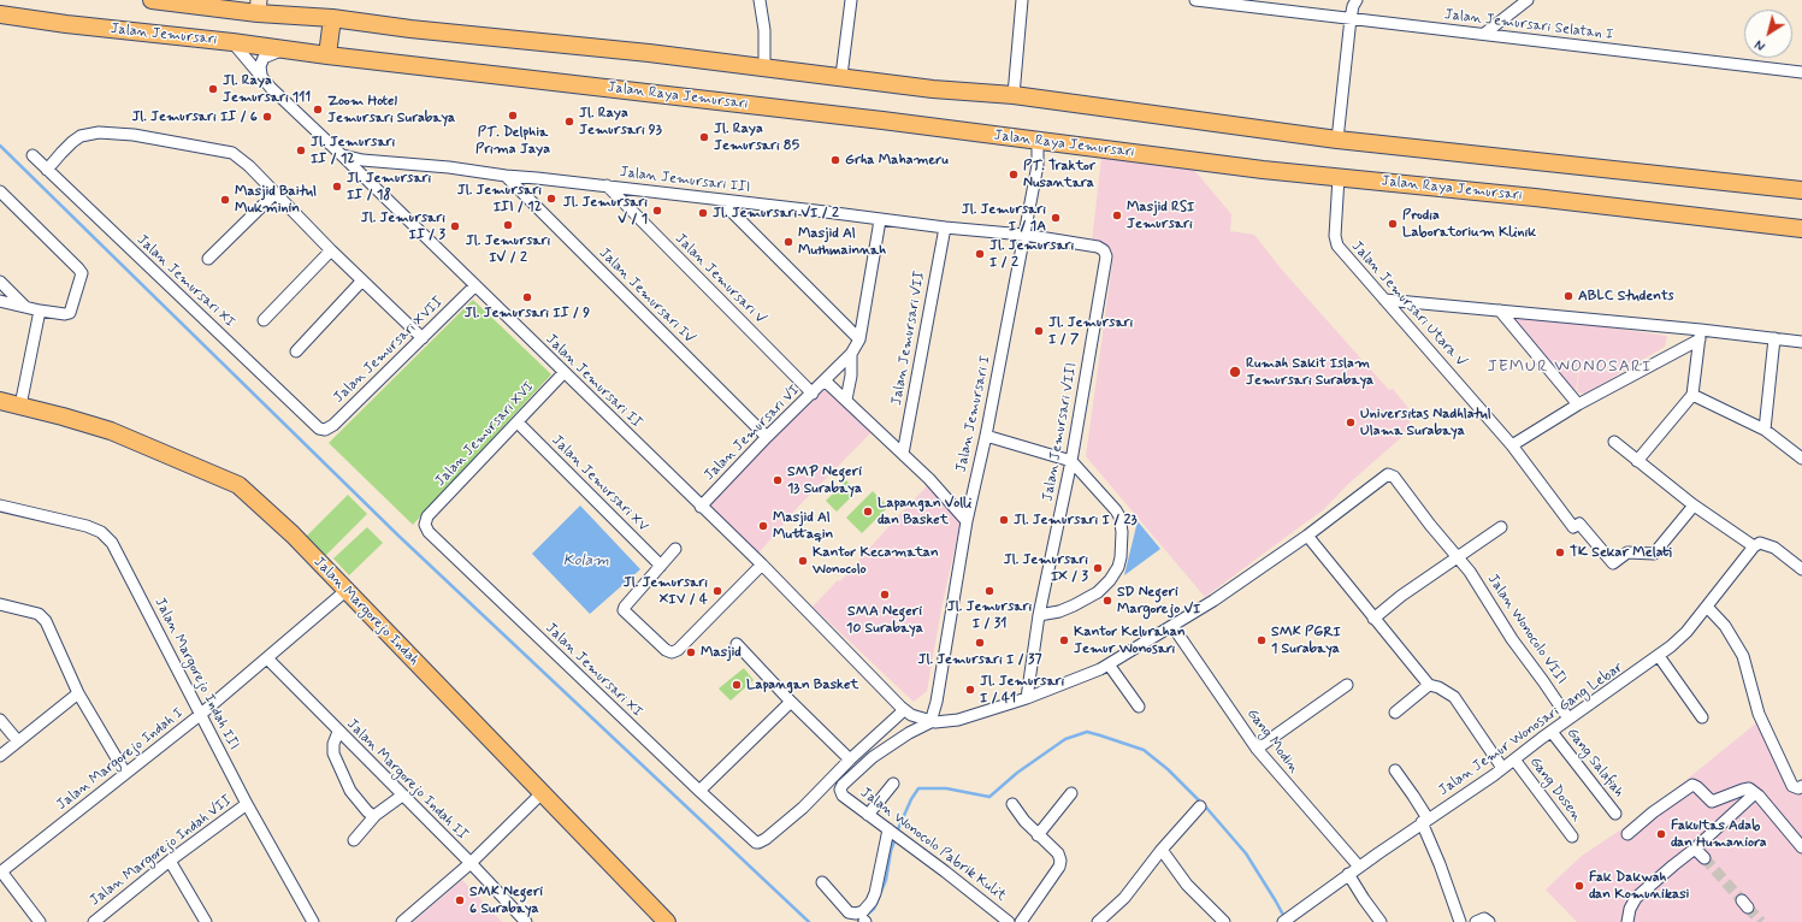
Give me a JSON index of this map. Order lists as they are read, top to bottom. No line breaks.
{"streets":{"main road":["Jalan Jemursari","Jalan Raya Jemursari","Jalan Margorejo Indah"],"street":["Jalan Jemursari Selatan I","Jalan Jemursari III","Jalan Jemursari V","Jalan Jemursari XI","Jalan Jemursari IV","Jalan Jemursari Utara V","Jalan Jemursari VII","Jalan Jemursari XVII","Jalan Jemursari II","Jalan Jemursari I","Jalan Jemursari VIII","Jalan Jemursari VI","Jalan Jemursari XVI","Jalan Jemursari XV","Jalan Wonocolo VIII","Jalan Margorejo Indah III","Jalan Jemur Wonosari Gang Lebar","Gang Modin","Jalan Margorejo Indah I","Gang Salafiah","Jalan Margorejo Indah II","Gang Dosen","Jalan Wonocolo Pabrik Kulit","Jalan Margorejo Indah VII"]},"crossings":[["Jalan Jemursari","Jalan Raya Jemursari"],["Jalan Jemursari","Jalan Jemursari II"],["Jalan Raya Jemursari","Jalan Jemursari Utara V"],["Jalan Raya Jemursari","Jalan Jemursari I"],["Jalan Jemursari III","Jalan Jemursari V"],["Jalan Jemursari III","Jalan Jemursari IV"],["Jalan Jemursari III","Jalan Jemursari VII"],["Jalan Jemursari III","Jalan Jemursari II"],["Jalan Jemursari III","Jalan Jemursari I"],["Jalan Jemursari III","Jalan Jemursari VIII"],["Jalan Jemursari III","Jalan Jemursari VI"],["Jalan Jemursari V","Jalan Jemursari VI"],["Jalan Jemursari XI","Jalan Jemursari XVII"],["Jalan Jemursari XI","Jalan Jemursari XVI"],["Jalan Jemursari IV","Jalan Jemursari VI"],["Jalan Jemursari XVII","Jalan Jemursari II"],["Jalan Jemursari II","Jalan Jemursari VI"],["Jalan Jemursari II","Jalan Jemursari XVI"],["Jalan Jemursari I","Jalan Jemursari VIII"],["Jalan Jemursari I","Jalan Wonocolo Pabrik Kulit"],["Jalan Jemursari XVI","Jalan Jemursari XV"],["Jalan Margorejo Indah","Jalan Margorejo Indah I"],["Jalan Wonocolo VIII","Jalan Jemur Wonosari Gang Lebar"],["Jalan Margorejo Indah III","Jalan Margorejo Indah I"],["Jalan Margorejo Indah III","Jalan Margorejo Indah VII"],["Jalan Jemur Wonosari Gang Lebar","Gang Modin"],["Jalan Jemur Wonosari Gang Lebar","Gang Salafiah"],["Jalan Jemur Wonosari Gang Lebar","Gang Dosen"],["Jalan Margorejo Indah I","Jalan Margorejo Indah II"]],"districts":["JEMUR WONOSARI"],"water":["Kolam"],"places":["Jl. Raya Jemursari 111","Zoom Hotel Jemursari Surabaya","PT. Delphia Prima Jaya","Jl. Jemursari II / 6","Jl. Raya Jemursari 93","Jl. Raya Jemursari 85","Jl. Jemursari II / 12","Grha Mahameru","PT. Traktor Nusantara","Jl. Jemursari II / 18","Jl. Jemursari III / 12","Masjid Baitul Mukminin","Jl. Jemursari V / 1","Jl. Jemursari VI / 2","Masjid RSI Jemursari","Jl. Jemursari I / 1A","Prodia Laboratorium Klinik","Jl. Jemursari IV / 2","Jl. Jemursari II / 3","Masjid Al Muthmainnah","Jl. Jemursari I / 2","ABLC Students","Jl. Jemursari II / 9","Jl. Jemursari I / 7","Rumah Sakit Islam Jemursari Surabaya","Universitas Nadhlatul Ulama Surabaya","SMP Negeri 13 Surabaya","Lapangan Volli dan Basket","Jl. Jemursari I / 23","Masjid Al Muttaqin","TK Sekar Melati","Kantor Kecamatan Wonocolo","Jl. Jemursari IX / 3","Jl. Jemursari XIV / 4","Jl. Jemursari I / 31","SMA Negeri 10 Surabaya","SD Negeri Margorejo VI","Kantor Kelurahan Jemur Wonosari","SMK PGRI 1 Surabaya","Jl. Jemursari I / 37","Masjid","Lapangan Basket","Jl. Jemursari I / 41","Fakultas Adab dan Humaniora","Fak Dakwah dan Komunikasi","SMK Negeri 6 Surabaya"],"north":"bottom left"}
